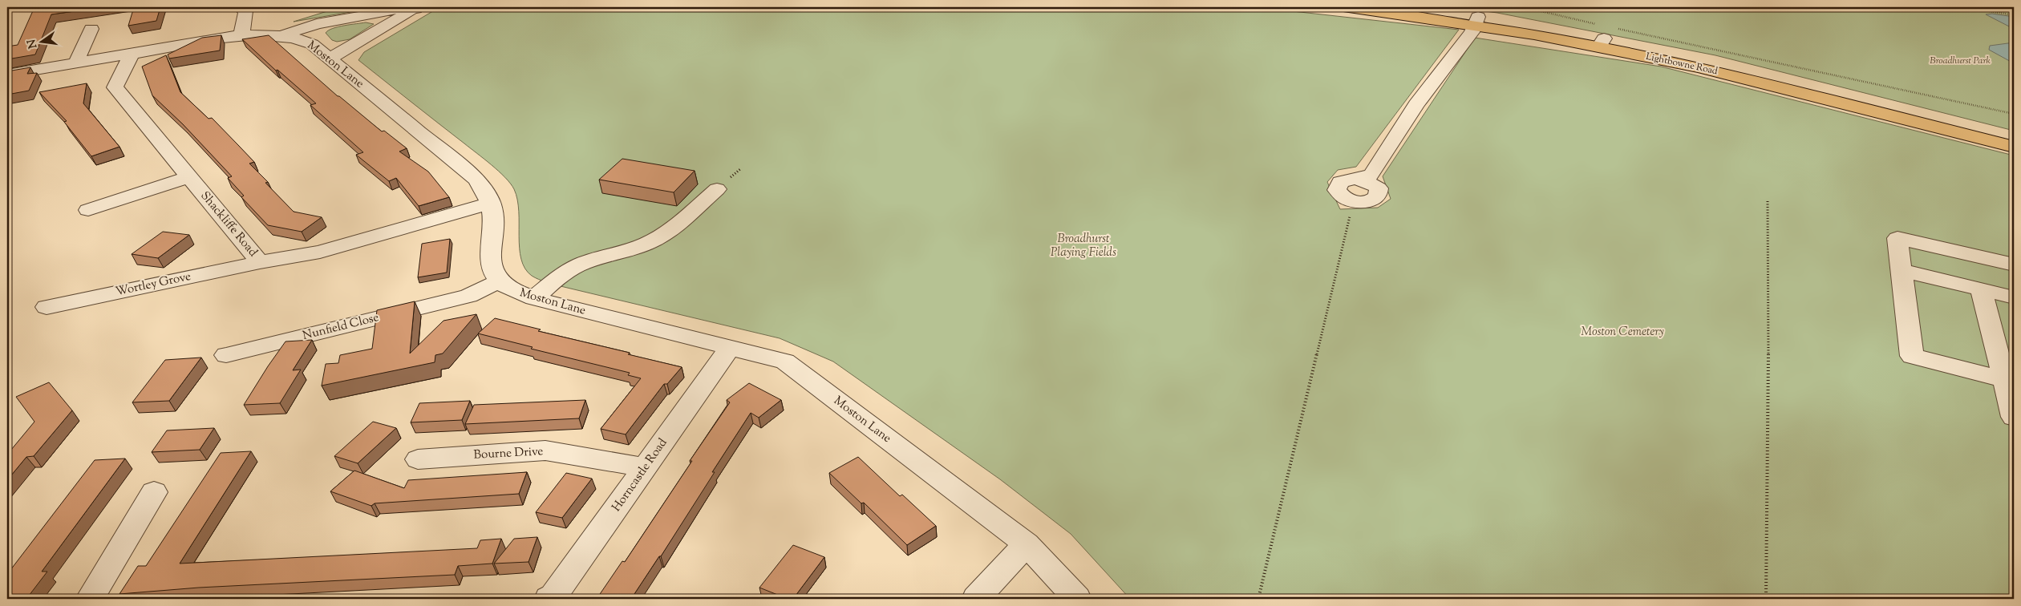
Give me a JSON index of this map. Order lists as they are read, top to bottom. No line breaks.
{"streets":{"main road":["Lightbowne Road"],"street":["Moston Lane","Shackliffe Road","Wortley Grove","Nunfield Close","Bourne Drive","Horncastle Road"]},"crossings":[["Moston Lane","Shackliffe Road"],["Moston Lane","Nunfield Close"],["Moston Lane","Horncastle Road"],["Shackliffe Road","Wortley Grove"],["Bourne Drive","Horncastle Road"]],"parks":["Broadhurst Park","Broadhurst Playing Fields","Moston Cemetery"],"north":"left"}
